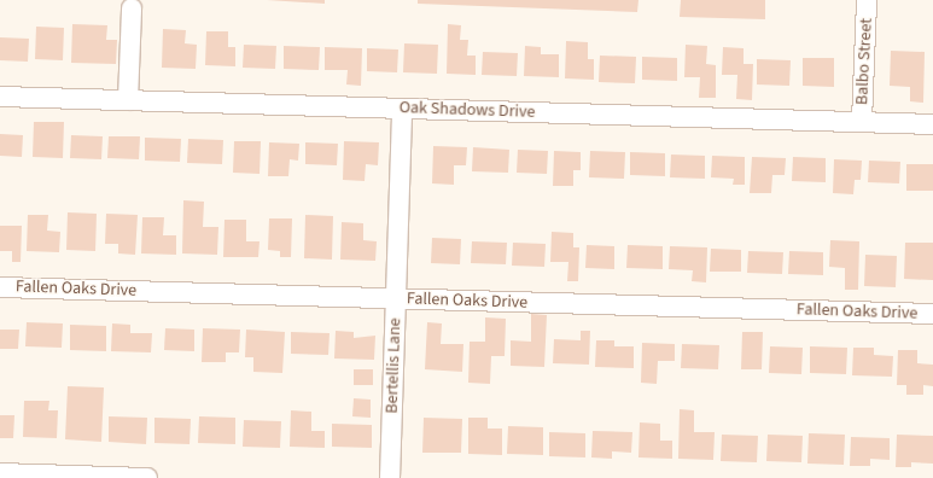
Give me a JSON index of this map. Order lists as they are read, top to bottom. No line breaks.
{"streets":{"street":["Balbo Street","Oak Shadows Drive","Fallen Oaks Drive","Bertellis Lane"]},"crossings":[["Balbo Street","Oak Shadows Drive"],["Oak Shadows Drive","Bertellis Lane"],["Fallen Oaks Drive","Bertellis Lane"]]}
